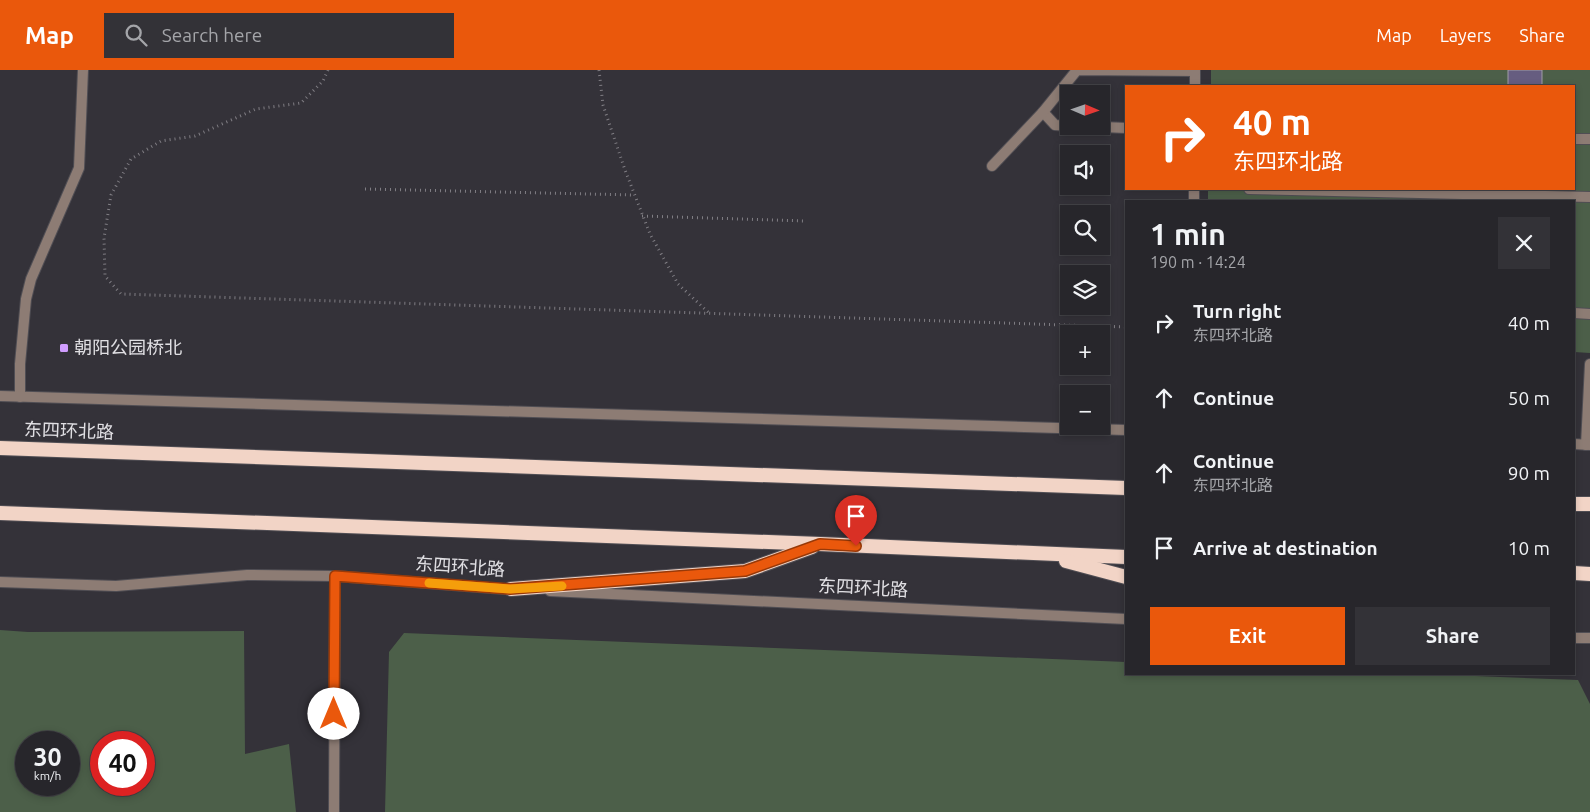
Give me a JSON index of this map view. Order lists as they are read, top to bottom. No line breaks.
{"streets":{"highway":["东四环北路"]},"places":{"transit":["朝阳公园桥北"]},"north":"right","page":{"header":"Map","search":"Search here","nav":["Map","Layers","Share"],"map_buttons":["+","−"],"turn":["40 m","东四环北路"],"heading":["1 min","190 m · 14:24"],"list":[{"name":"Turn right","note":"东四环北路","value":"40 m"},{"name":"Continue","value":"50 m"},{"name":"Continue","note":"东四环北路","value":"90 m"},{"name":"Arrive at destination","value":"10 m"}],"buttons":["Exit","Share"],"speed":"30 km/h","limit":"40"}}
